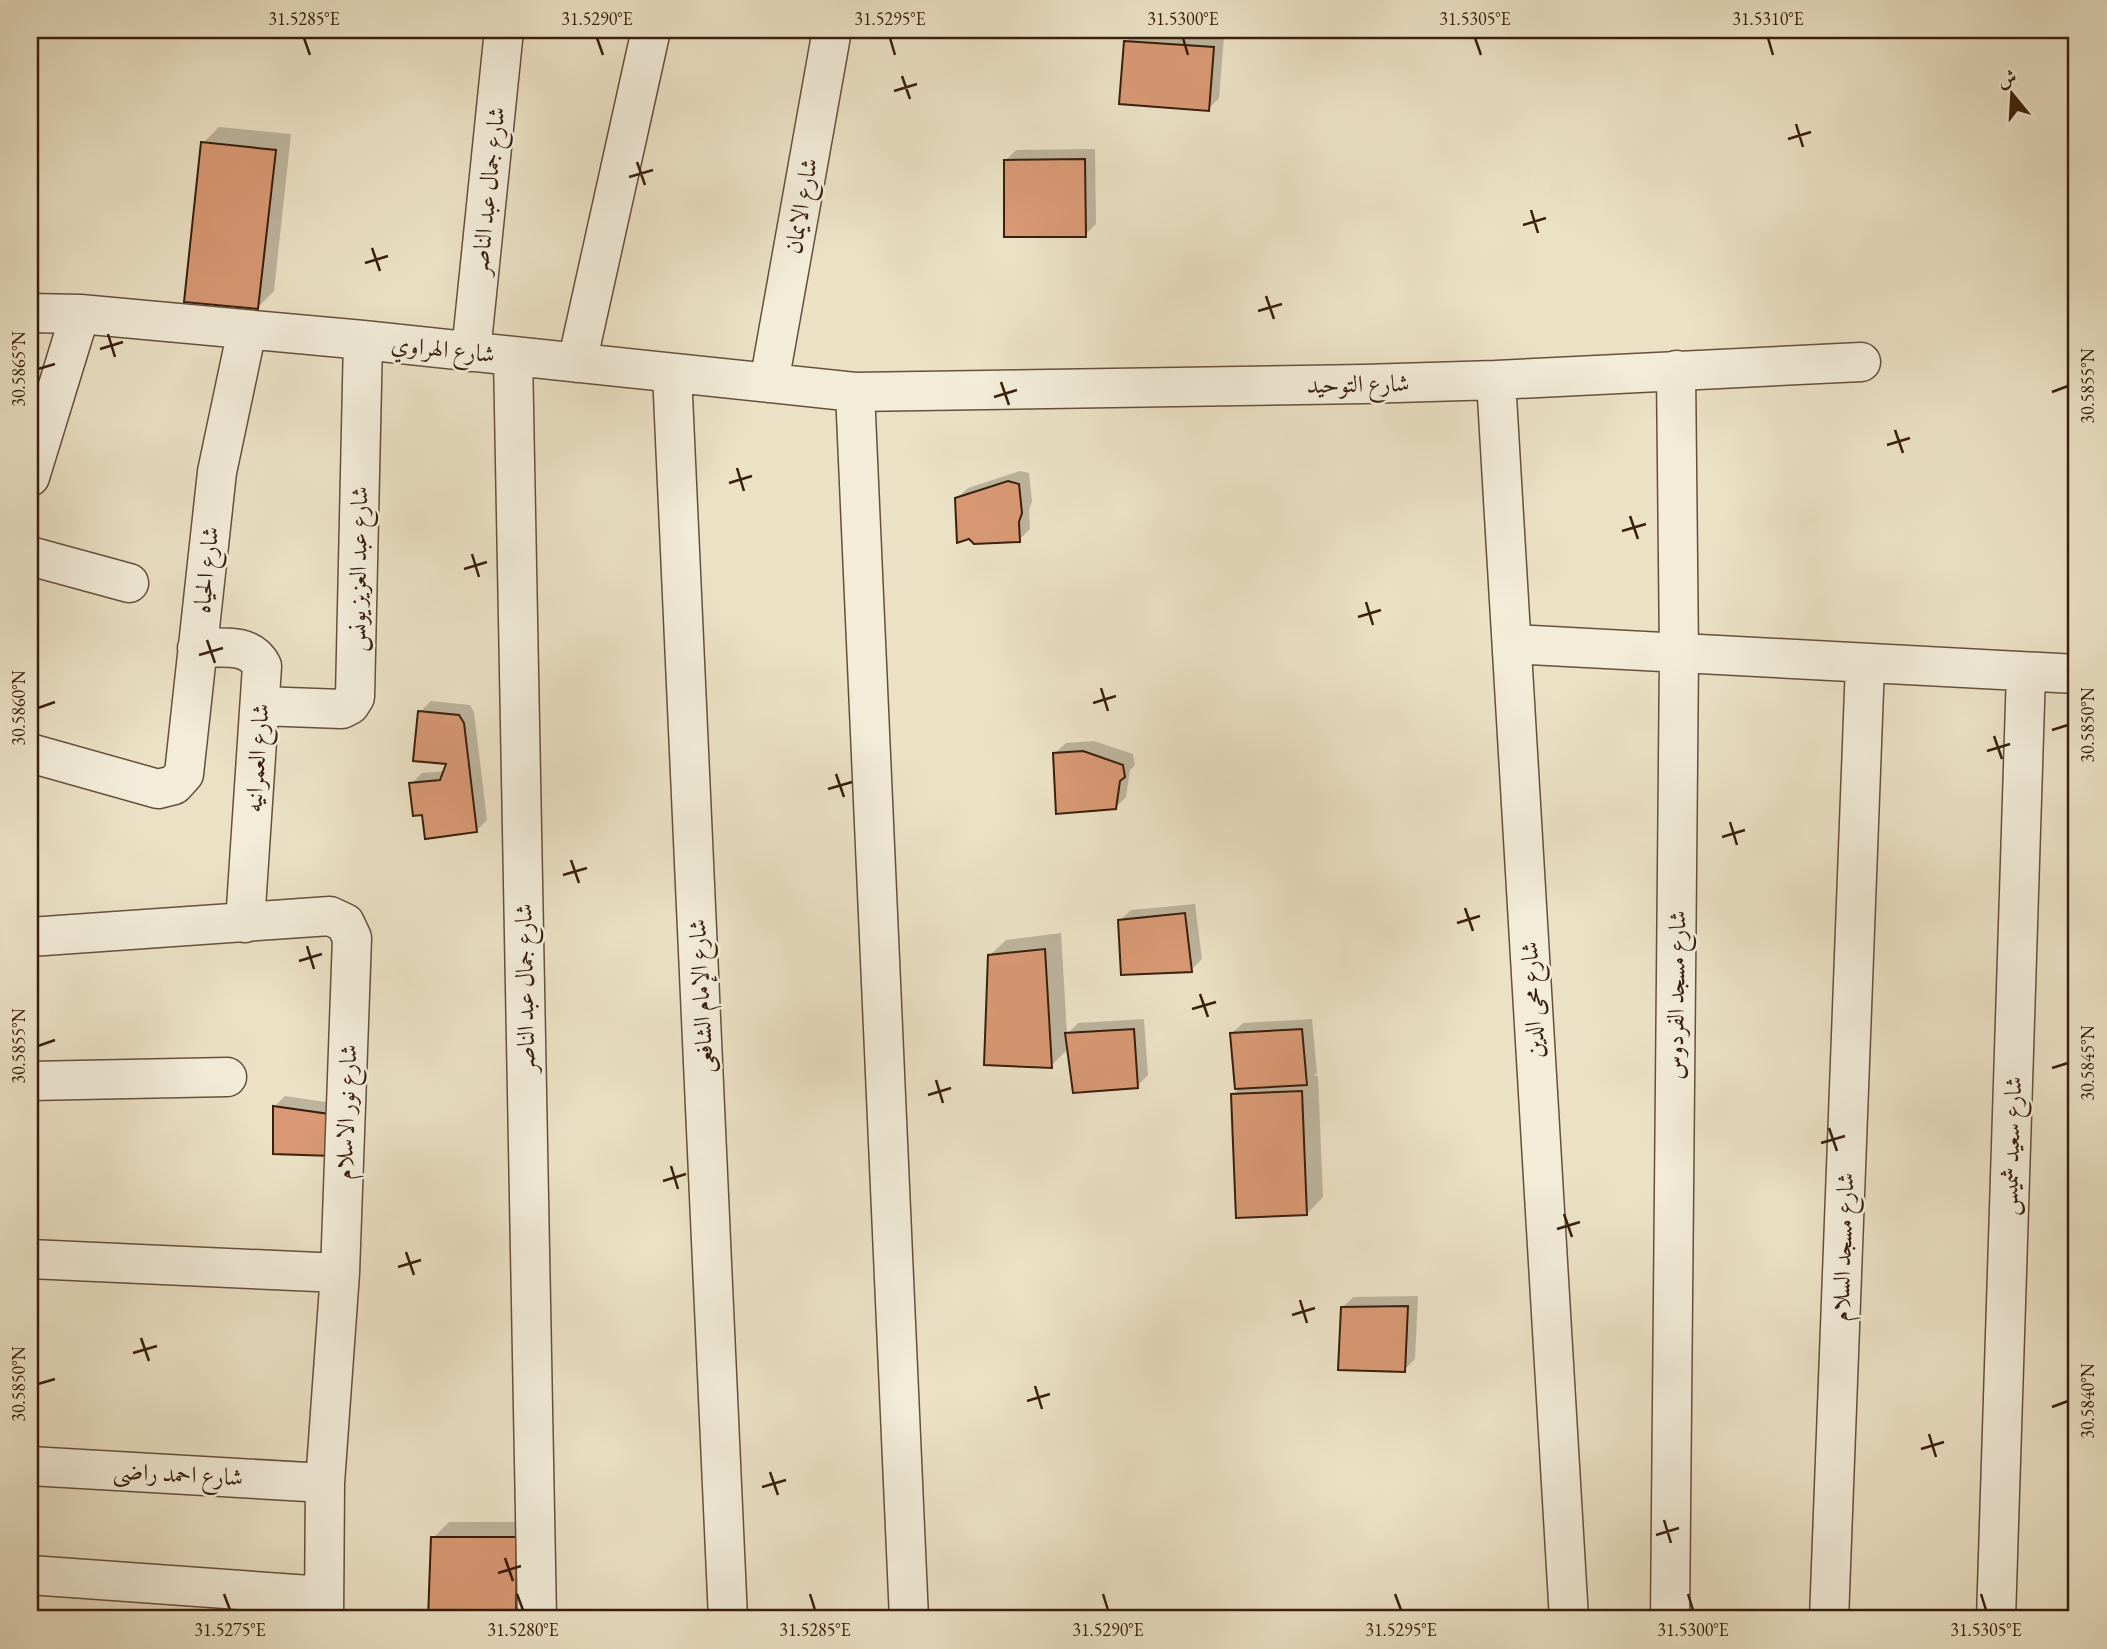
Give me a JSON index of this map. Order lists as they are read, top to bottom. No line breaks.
{"streets":{"street":["شارع جمال عبد الناصر","شارع الايمان","شارع الهراوي","شارع التوحيد","شارع عبد العزيز يونس","شارع الحياه","شارع العمرانيه","شارع مسجد الفردوس","شارع الإمام الشافعى","شارع محى الدين","شارع نور الاسلام","شارع سعيد شميس","شارع مسجد السلام","شارع احمد راضى"]},"crossings":[["شارع جمال عبد الناصر","شارع الهراوي"],["شارع الايمان","شارع الهراوي"],["شارع الهراوي","شارع التوحيد"],["شارع الهراوي","شارع عبد العزيز يونس"],["شارع الهراوي","شارع الحياه"],["شارع الهراوي","شارع الإمام الشافعى"],["شارع التوحيد","شارع مسجد الفردوس"],["شارع التوحيد","شارع محى الدين"],["شارع عبد العزيز يونس","شارع العمرانيه"],["شارع الحياه","شارع العمرانيه"],["شارع العمرانيه","شارع نور الاسلام"],["شارع نور الاسلام","شارع احمد راضى"]],"north":"top","coordinates":["31.5285°E","31.5290°E","31.5295°E","31.5300°E","31.5305°E","31.5310°E","30.5865°N","30.5855°N","30.5860°N","30.5850°N","30.5845°N","30.5840°N","31.5275°E","31.5280°E"]}
